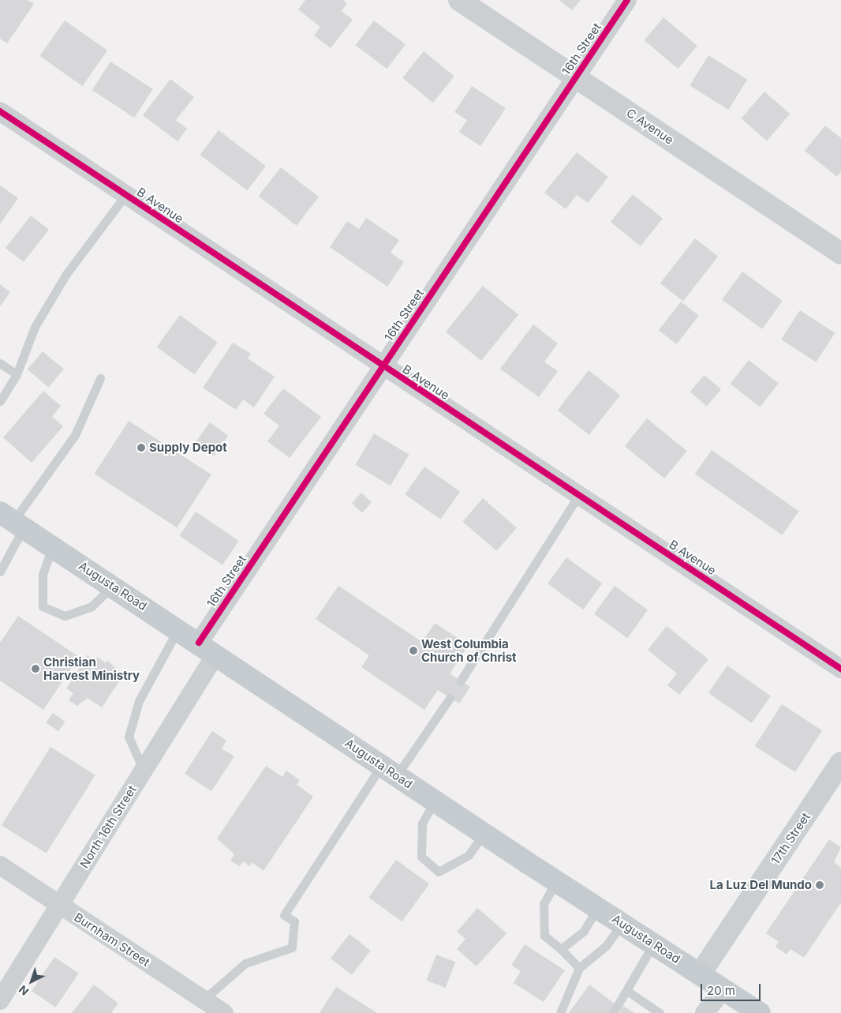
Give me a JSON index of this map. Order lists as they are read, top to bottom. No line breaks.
{"streets":{"main road":["Augusta Road"],"street":["16th Street","C Avenue","B Avenue","North 16th Street","17th Street","Burnham Street"]},"crossings":[["16th Street","C Avenue"],["16th Street","B Avenue"],["16th Street","Augusta Road"],["16th Street","North 16th Street"],["Augusta Road","North 16th Street"],["Augusta Road","17th Street"],["North 16th Street","Burnham Street"]],"places":["Supply Depot","West Columbia Church of Christ","Christian Harvest Ministry","La Luz Del Mundo"],"scale_bar":"20 m","north":"bottom left"}
